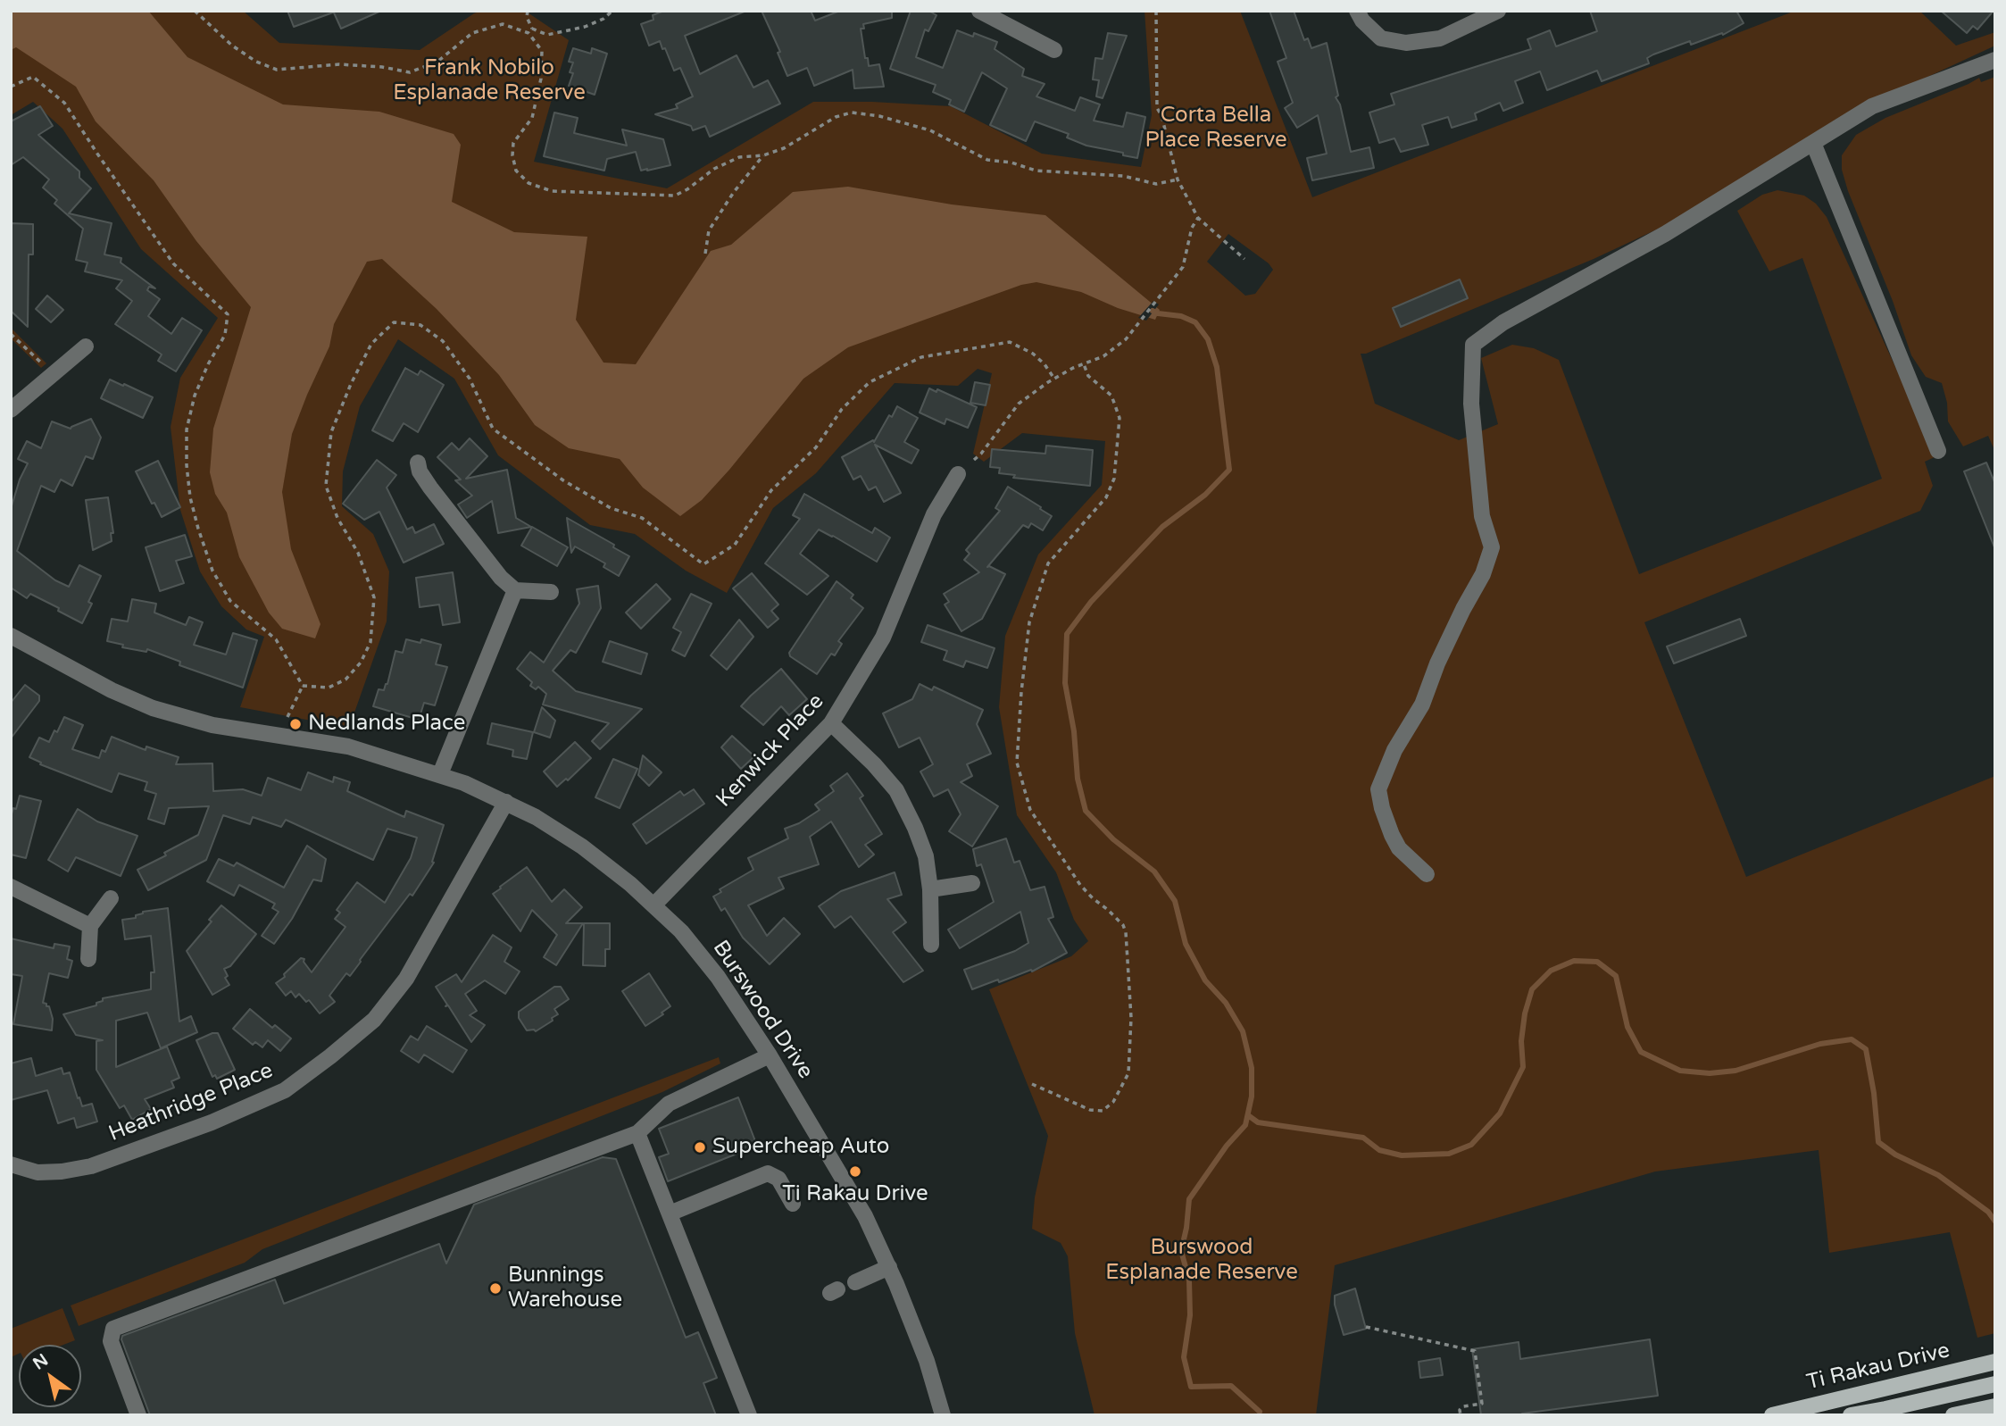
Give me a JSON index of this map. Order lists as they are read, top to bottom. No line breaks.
{"streets":{"main road":["Ti Rakau Drive"],"street":["Kenwick Place","Burswood Drive","Heathridge Place"]},"crossings":[["Kenwick Place","Burswood Drive"],["Burswood Drive","Heathridge Place"]],"parks":["Frank Nobilo Esplanade Reserve","Corta Bella Place Reserve","Burswood Esplanade Reserve"],"places":["Nedlands Place","Supercheap Auto","Ti Rakau Drive","Bunnings Warehouse"],"north":"top left"}
